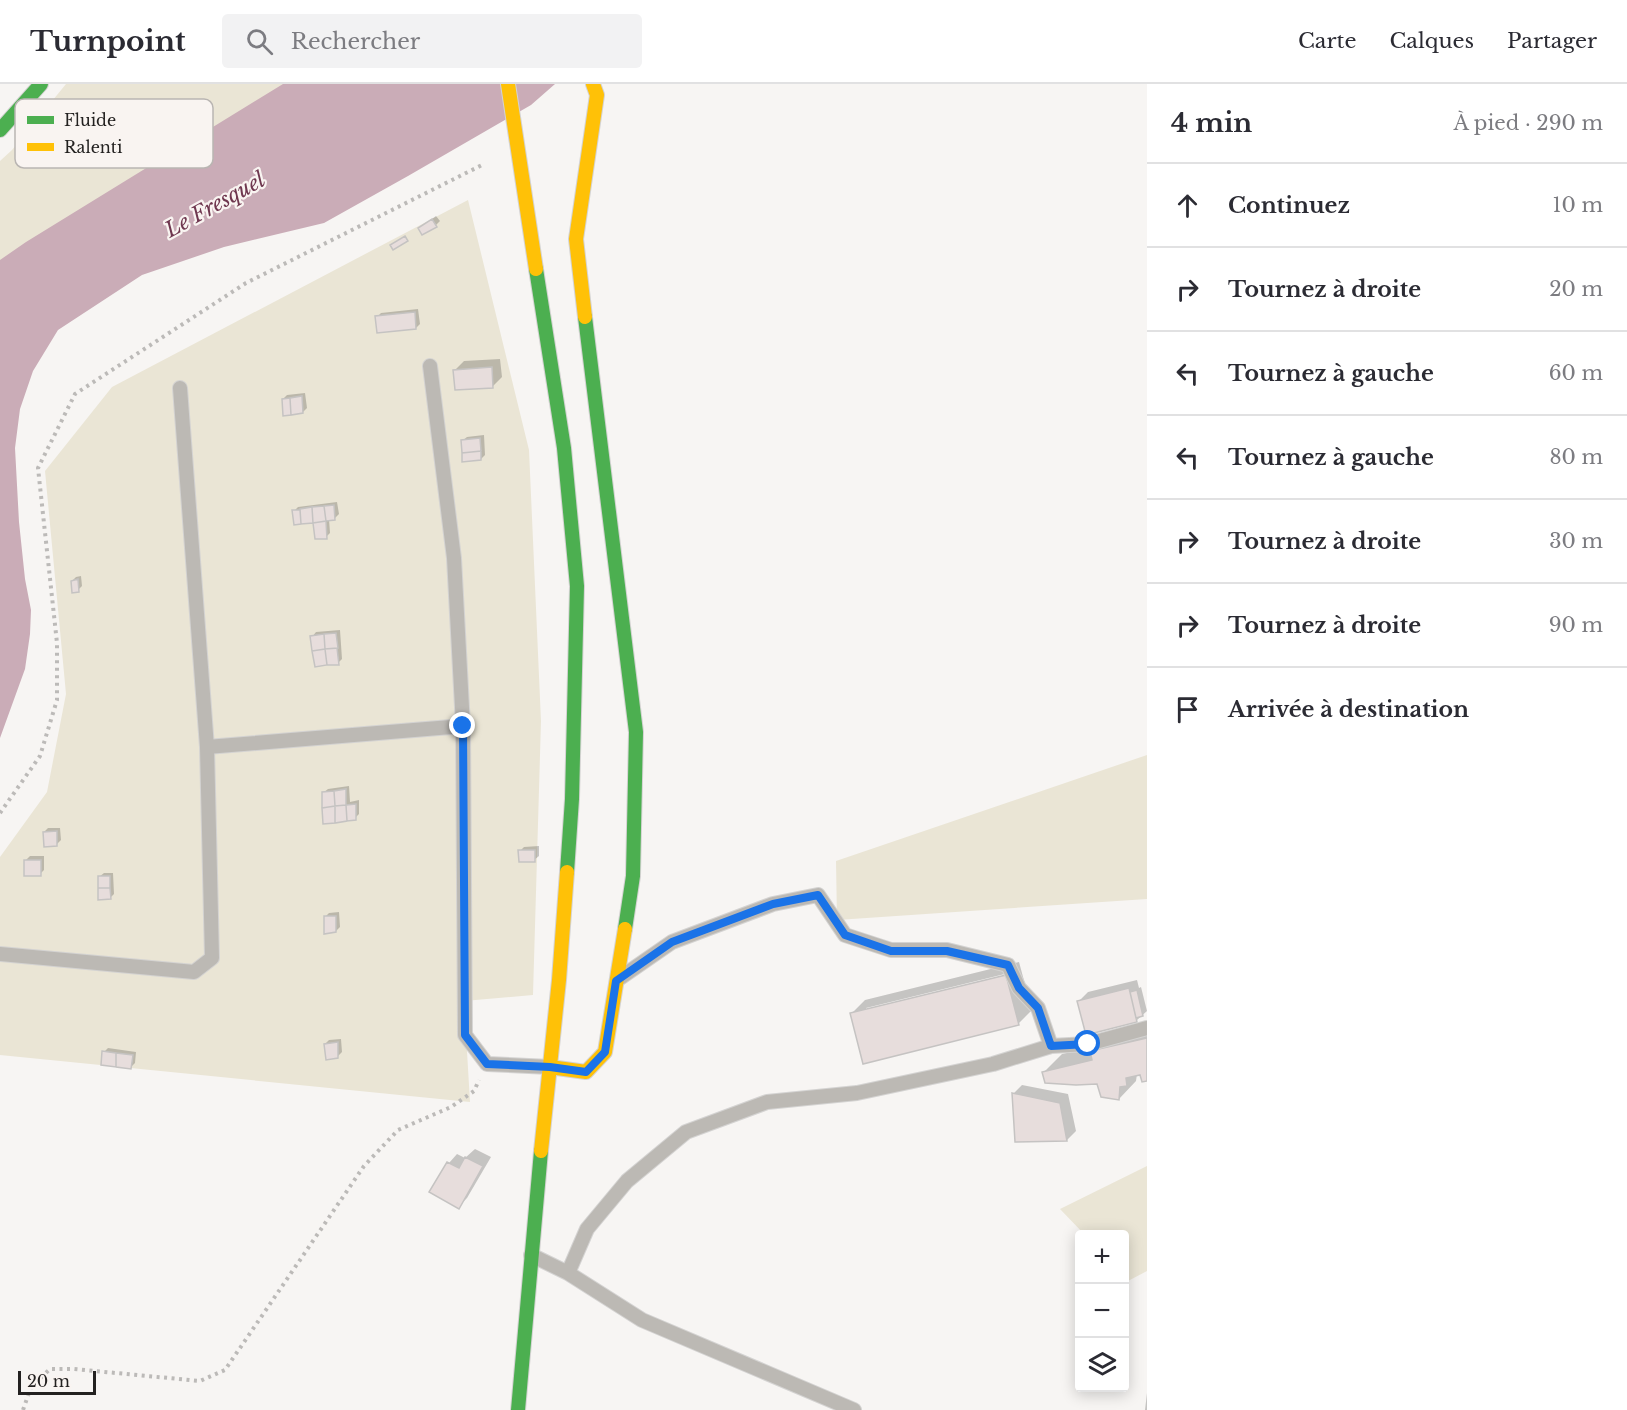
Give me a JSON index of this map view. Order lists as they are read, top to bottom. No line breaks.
{"water":["Le Fresquel"],"legend":["Fluide","Ralenti"],"scale_bar":"20 m","page":{"header":"Turnpoint","search":"Rechercher","nav":["Carte","Calques","Partager"],"heading":["4 min","À pied · 290 m"],"list":[["Continuez","10 m"],["Tournez à droite","20 m"],["Tournez à gauche","60 m"],["Tournez à gauche","80 m"],["Tournez à droite","30 m"],["Tournez à droite","90 m"],"Arrivée à destination"],"map_buttons":["+","−"],"scale":"20 m"}}
